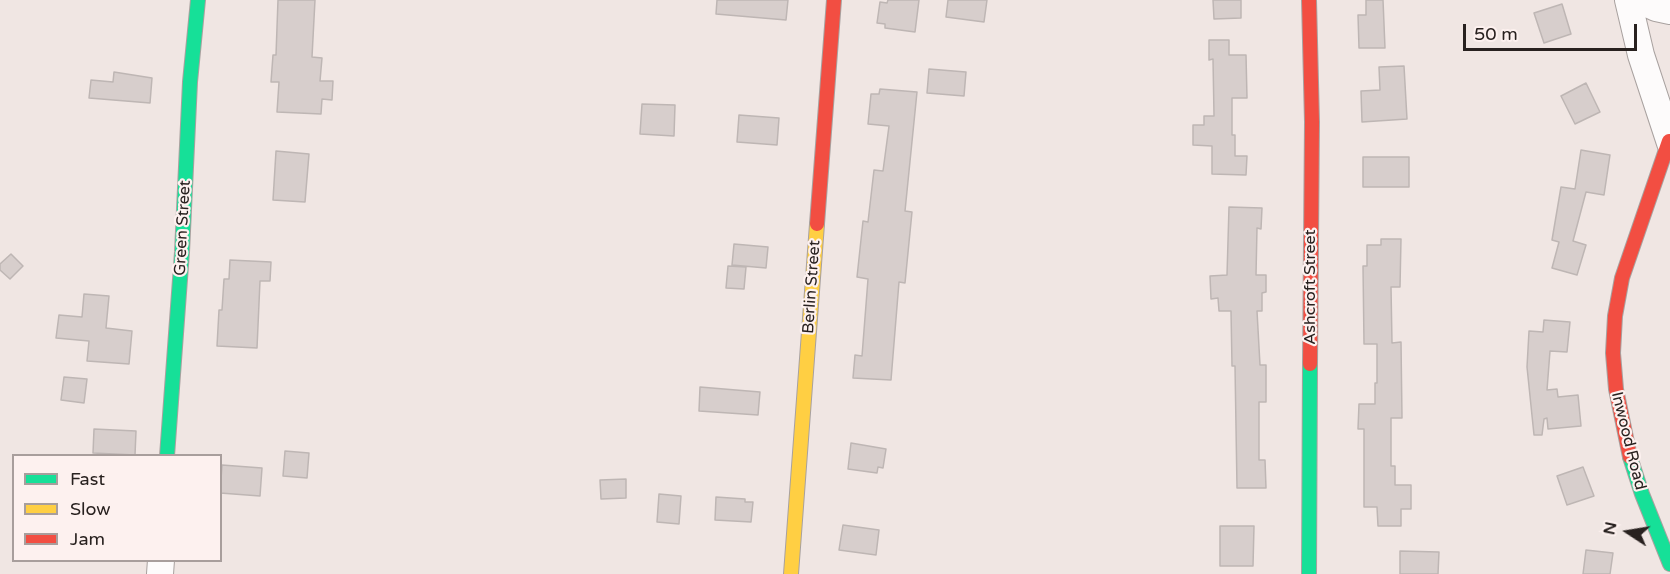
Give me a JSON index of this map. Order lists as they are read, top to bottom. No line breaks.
{"streets":{"street":["Green Street","Berlin Street","Ashcroft Street","Inwood Road"]},"legend":["Fast","Slow","Jam"],"scale_bar":"50 m","north":"left"}
